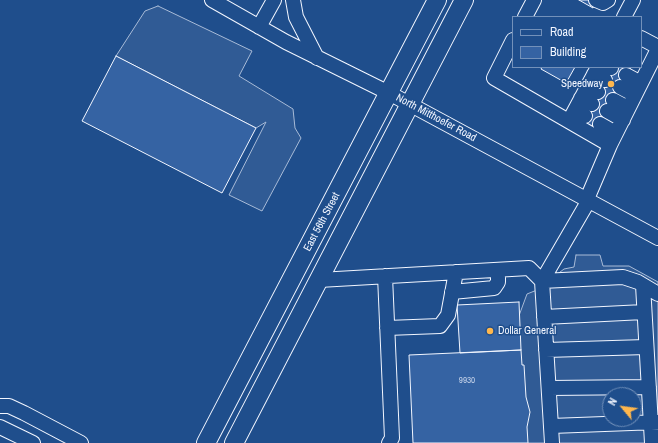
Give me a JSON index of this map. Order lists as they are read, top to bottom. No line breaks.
{"streets":{"main road":["East 56th Street"],"street":["North Mitthoefer Road"]},"crossings":[["North Mitthoefer Road","East 56th Street"]],"places":["Speedway","Dollar General"],"house_numbers":["9930"],"legend":["Road","Building"],"north":"top left"}
